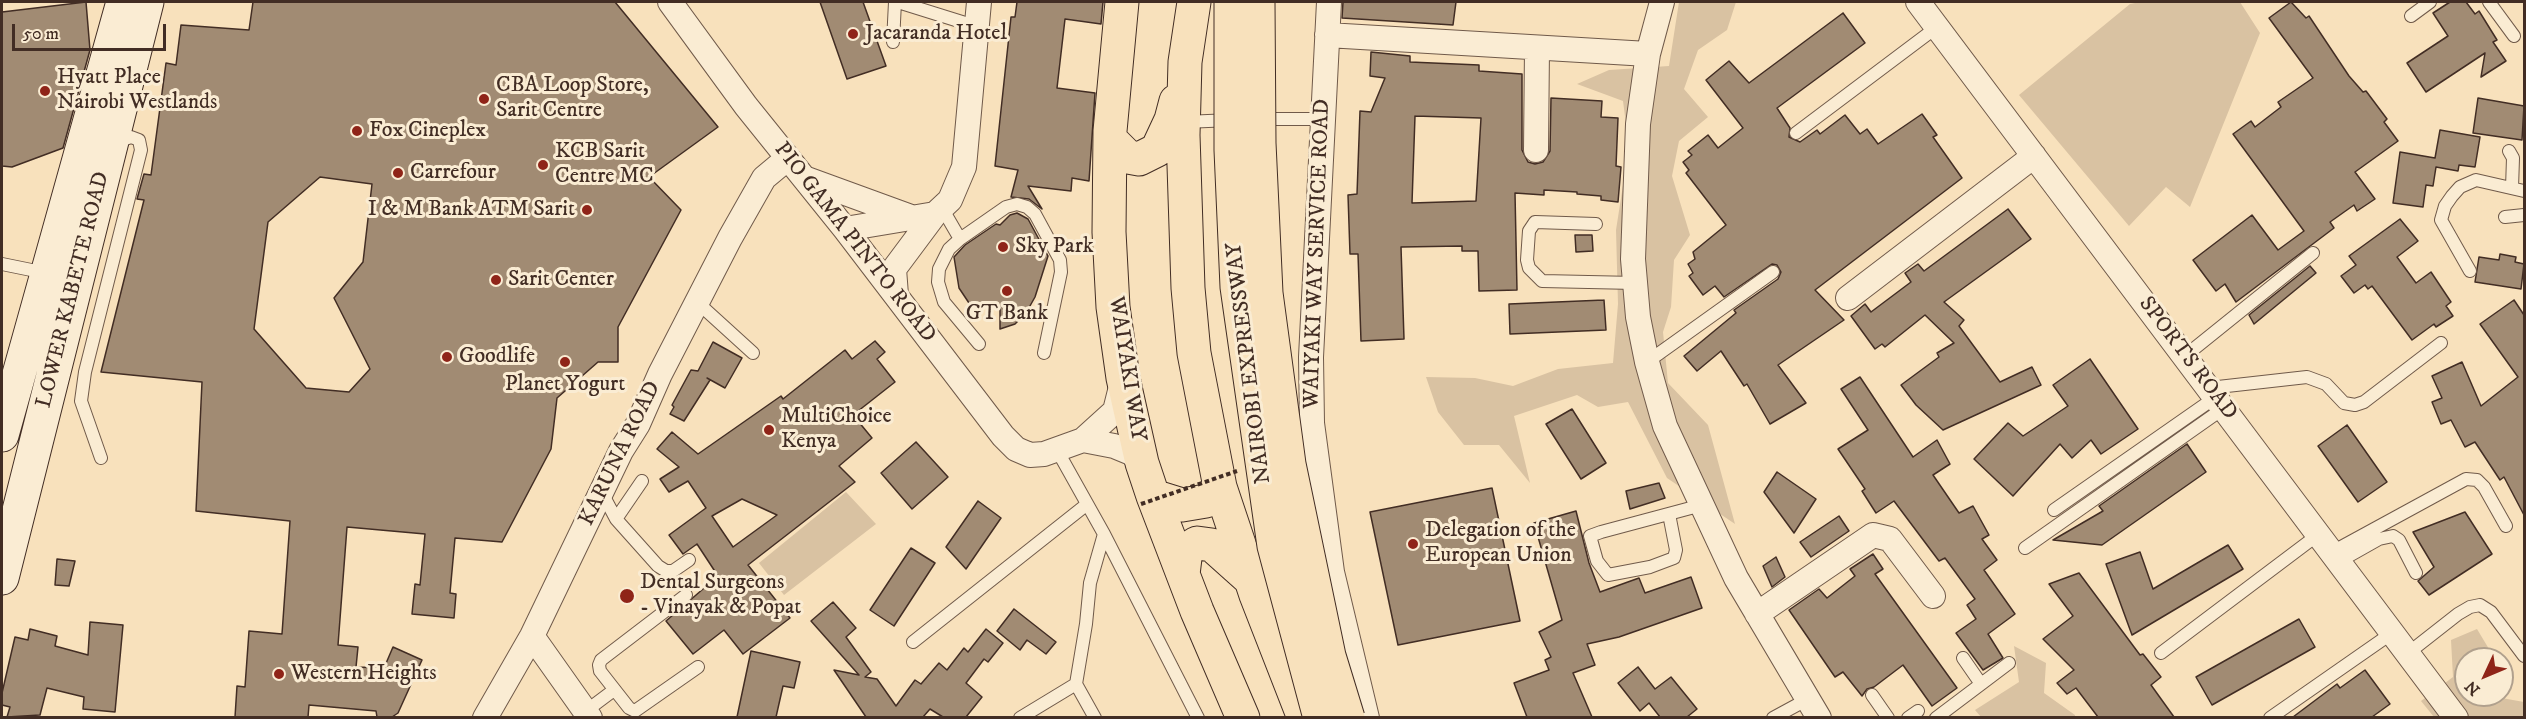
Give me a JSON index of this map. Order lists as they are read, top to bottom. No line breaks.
{"streets":{"highway":["NAIROBI EXPRESSWAY","WAIYAKI WAY"],"main road":["LOWER KABETE ROAD"],"street":["PIO GAMA PINTO ROAD","WAIYAKI WAY SERVICE ROAD","SPORTS ROAD","KARUNA ROAD"]},"crossings":[["PIO GAMA PINTO ROAD","WAIYAKI WAY"],["PIO GAMA PINTO ROAD","KARUNA ROAD"]],"places":["Jacaranda Hotel","Hyatt Place Nairobi Westlands","CBA Loop Store, Sarit Centre","Fox Cineplex","KCB Sarit Centre MC","Carrefour","I & M Bank ATM Sarit","Sky Park","Sarit Center","GT Bank","Goodlife","Planet Yogurt","MultiChoice Kenya","Delegation of the European Union","Dental Surgeons - Vinayak & Popat","Western Heights"],"scale_bar":"50 m","north":"bottom left"}
